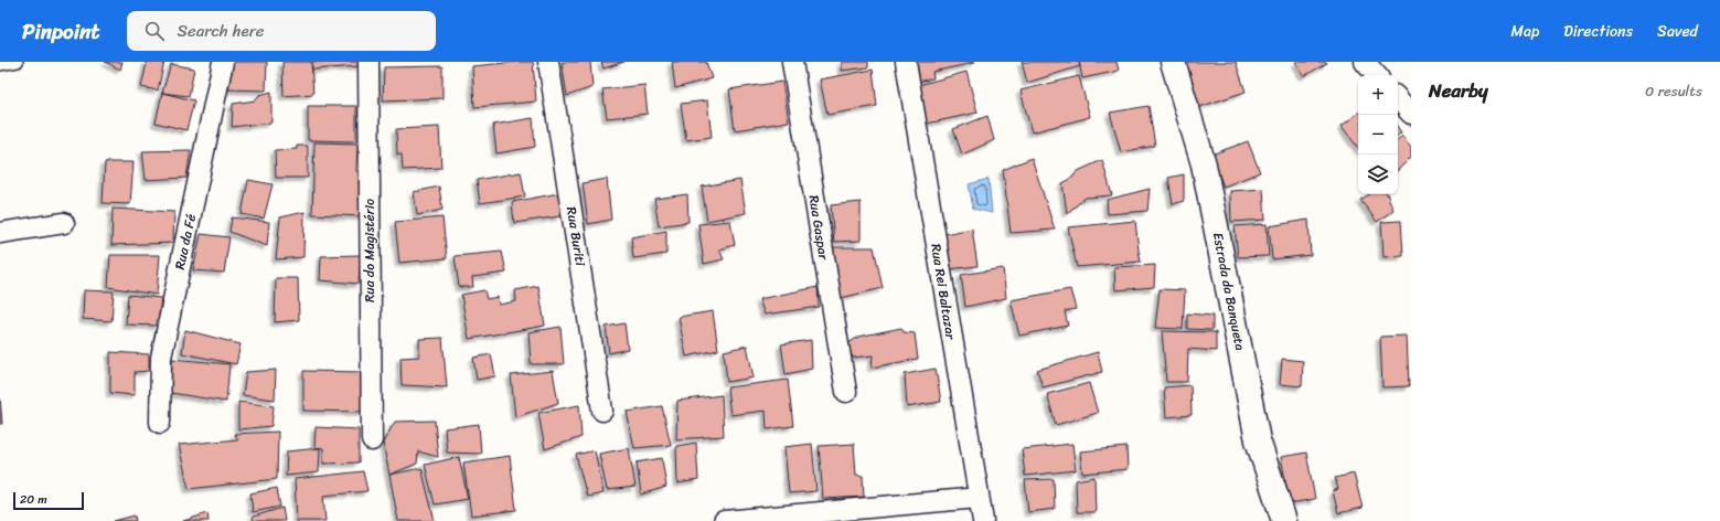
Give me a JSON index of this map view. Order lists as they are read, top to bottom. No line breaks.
{"streets":{"street":["Rua Gaspar","Rua Buriti","Rua da Fé","Rua do Magistério","Rua Rei Baltazar","Estrada da Banqueta"]},"scale_bar":"20 m","page":{"header":"Pinpoint","search":"Search here","nav":["Map","Directions","Saved"],"heading":["Nearby","0 results"],"map_buttons":["+","−"],"scale":"20 m"}}
